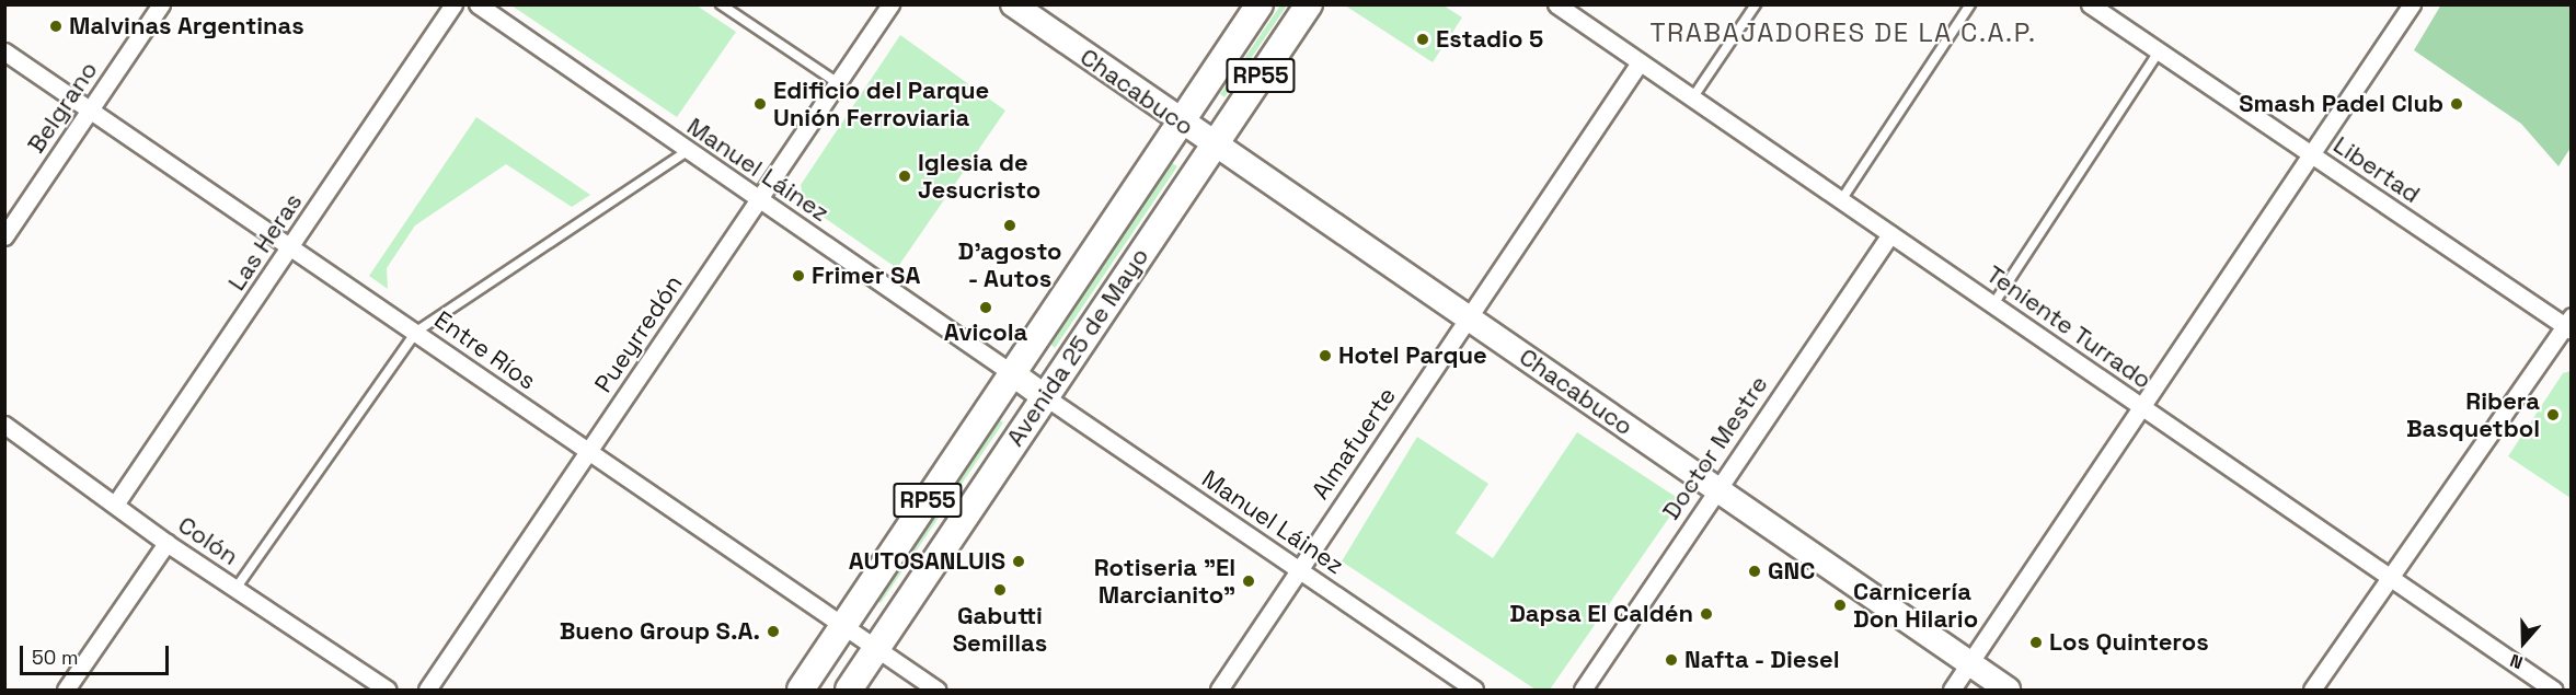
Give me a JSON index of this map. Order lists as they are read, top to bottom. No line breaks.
{"streets":{"main road":["RP55","Chacabuco","Avenida 25 de Mayo"],"street":["Belgrano","Manuel Láinez","Libertad","Las Heras","Teniente Turrado","Pueyrredón","Entre Ríos","Almafuerte","Doctor Mestre","Colón"]},"crossings":[["Chacabuco","Avenida 25 de Mayo"],["Chacabuco","Almafuerte"],["Chacabuco","Doctor Mestre"],["Belgrano","Entre Ríos"],["Manuel Láinez","Pueyrredón"],["Manuel Láinez","Avenida 25 de Mayo"],["Manuel Láinez","Almafuerte"],["Las Heras","Entre Ríos"],["Las Heras","Colón"],["Teniente Turrado","Almafuerte"],["Teniente Turrado","Doctor Mestre"],["Pueyrredón","Entre Ríos"],["Avenida 25 de Mayo","Entre Ríos"]],"districts":["TRABAJADORES DE LA C.A.P."],"places":["Malvinas Argentinas","Estadio 5","Edificio del Parque Unión Ferroviaria","Smash Padel Club","Iglesia de Jesucristo","D'agosto - Autos","Frimer SA","Avicola","Hotel Parque","Ribera Basquetbol","AUTOSANLUIS","GNC","Rotiseria \"El Marcianito\"","Gabutti Semillas","Carnicería Don Hilario","Dapsa El Caldén","Bueno Group S.A.","Los Quinteros","Nafta - Diesel"],"scale_bar":"50 m","north":"bottom"}
